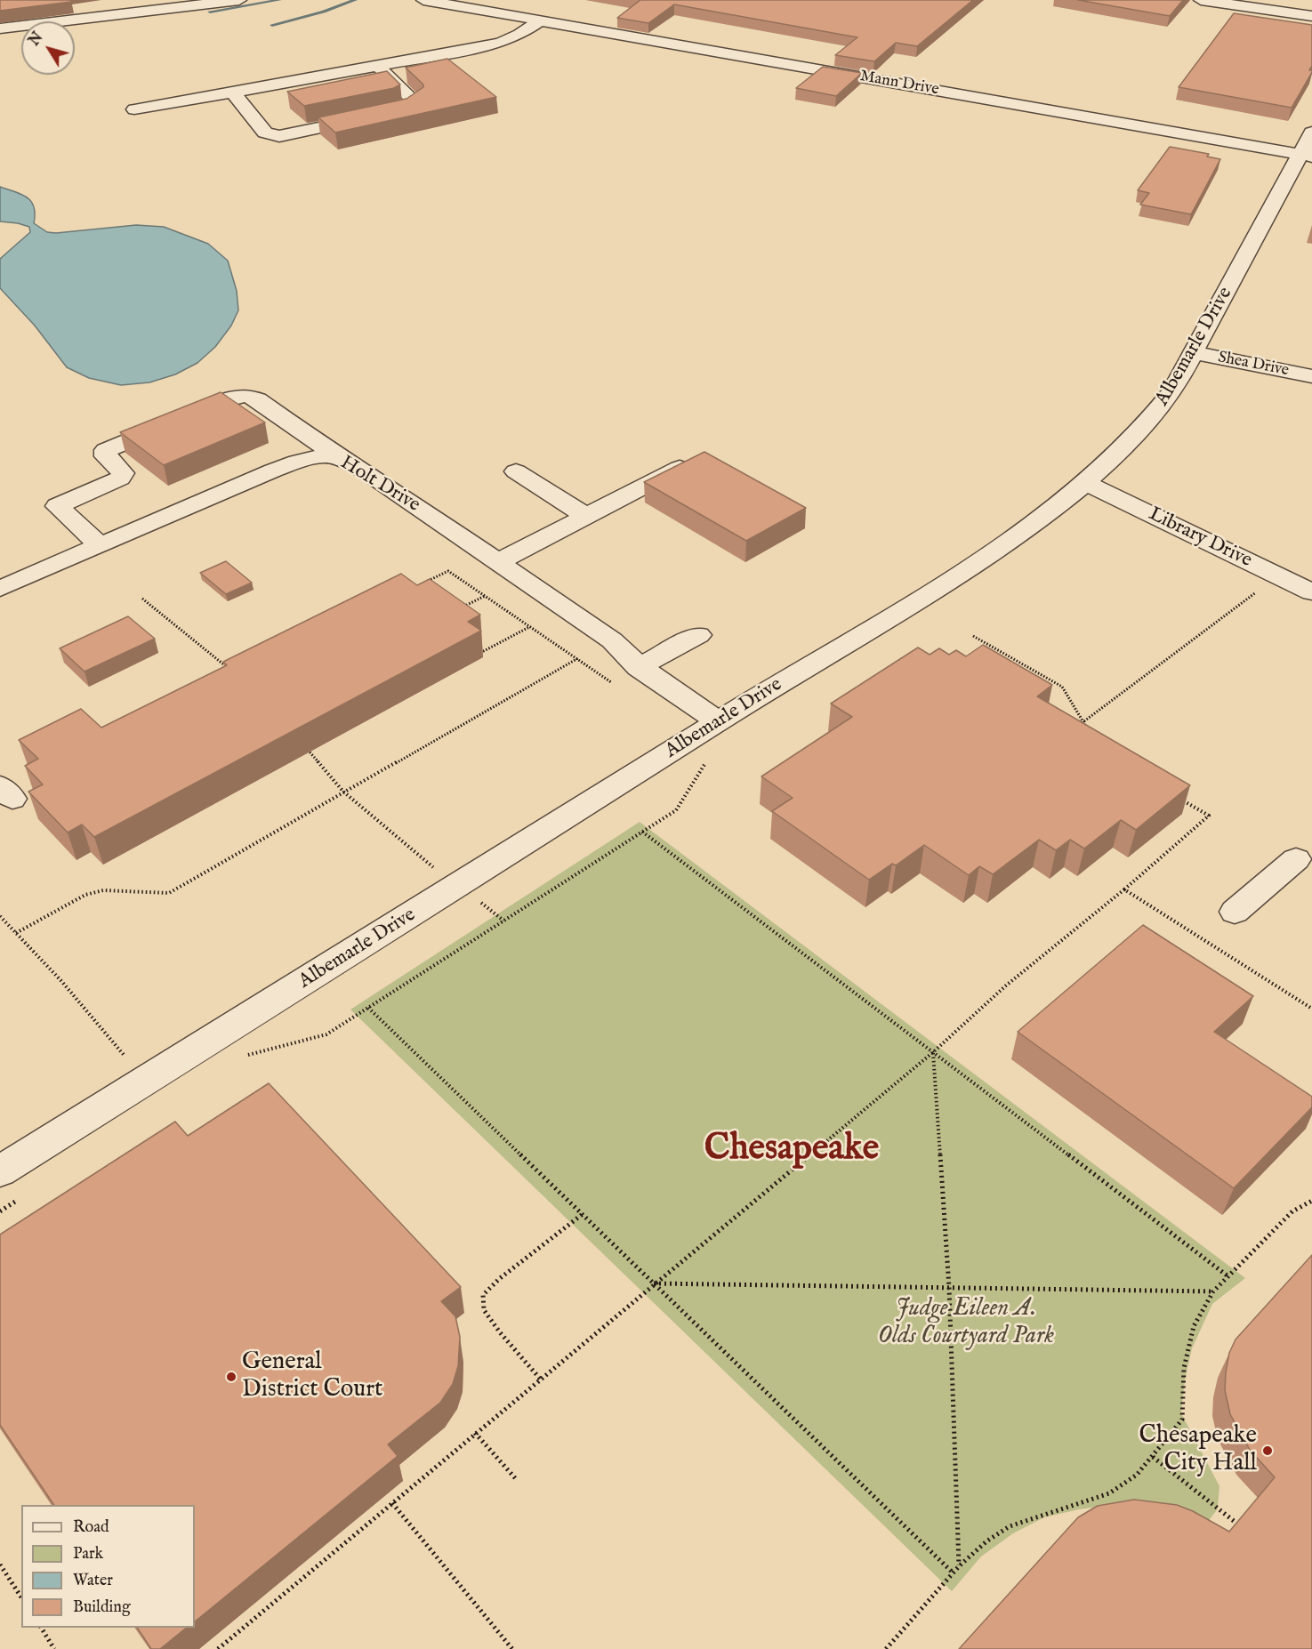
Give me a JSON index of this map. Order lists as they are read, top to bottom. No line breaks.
{"streets":{"street":["Mann Drive","Albemarle Drive","Shea Drive","Holt Drive","Library Drive"]},"crossings":[["Mann Drive","Albemarle Drive"],["Albemarle Drive","Shea Drive"],["Albemarle Drive","Holt Drive"],["Albemarle Drive","Library Drive"]],"districts":["Chesapeake"],"parks":["Judge Eileen A. Olds Courtyard Park"],"places":["General District Court","Chesapeake City Hall"],"legend":["Road","Park","Water","Building"],"north":"top left"}
